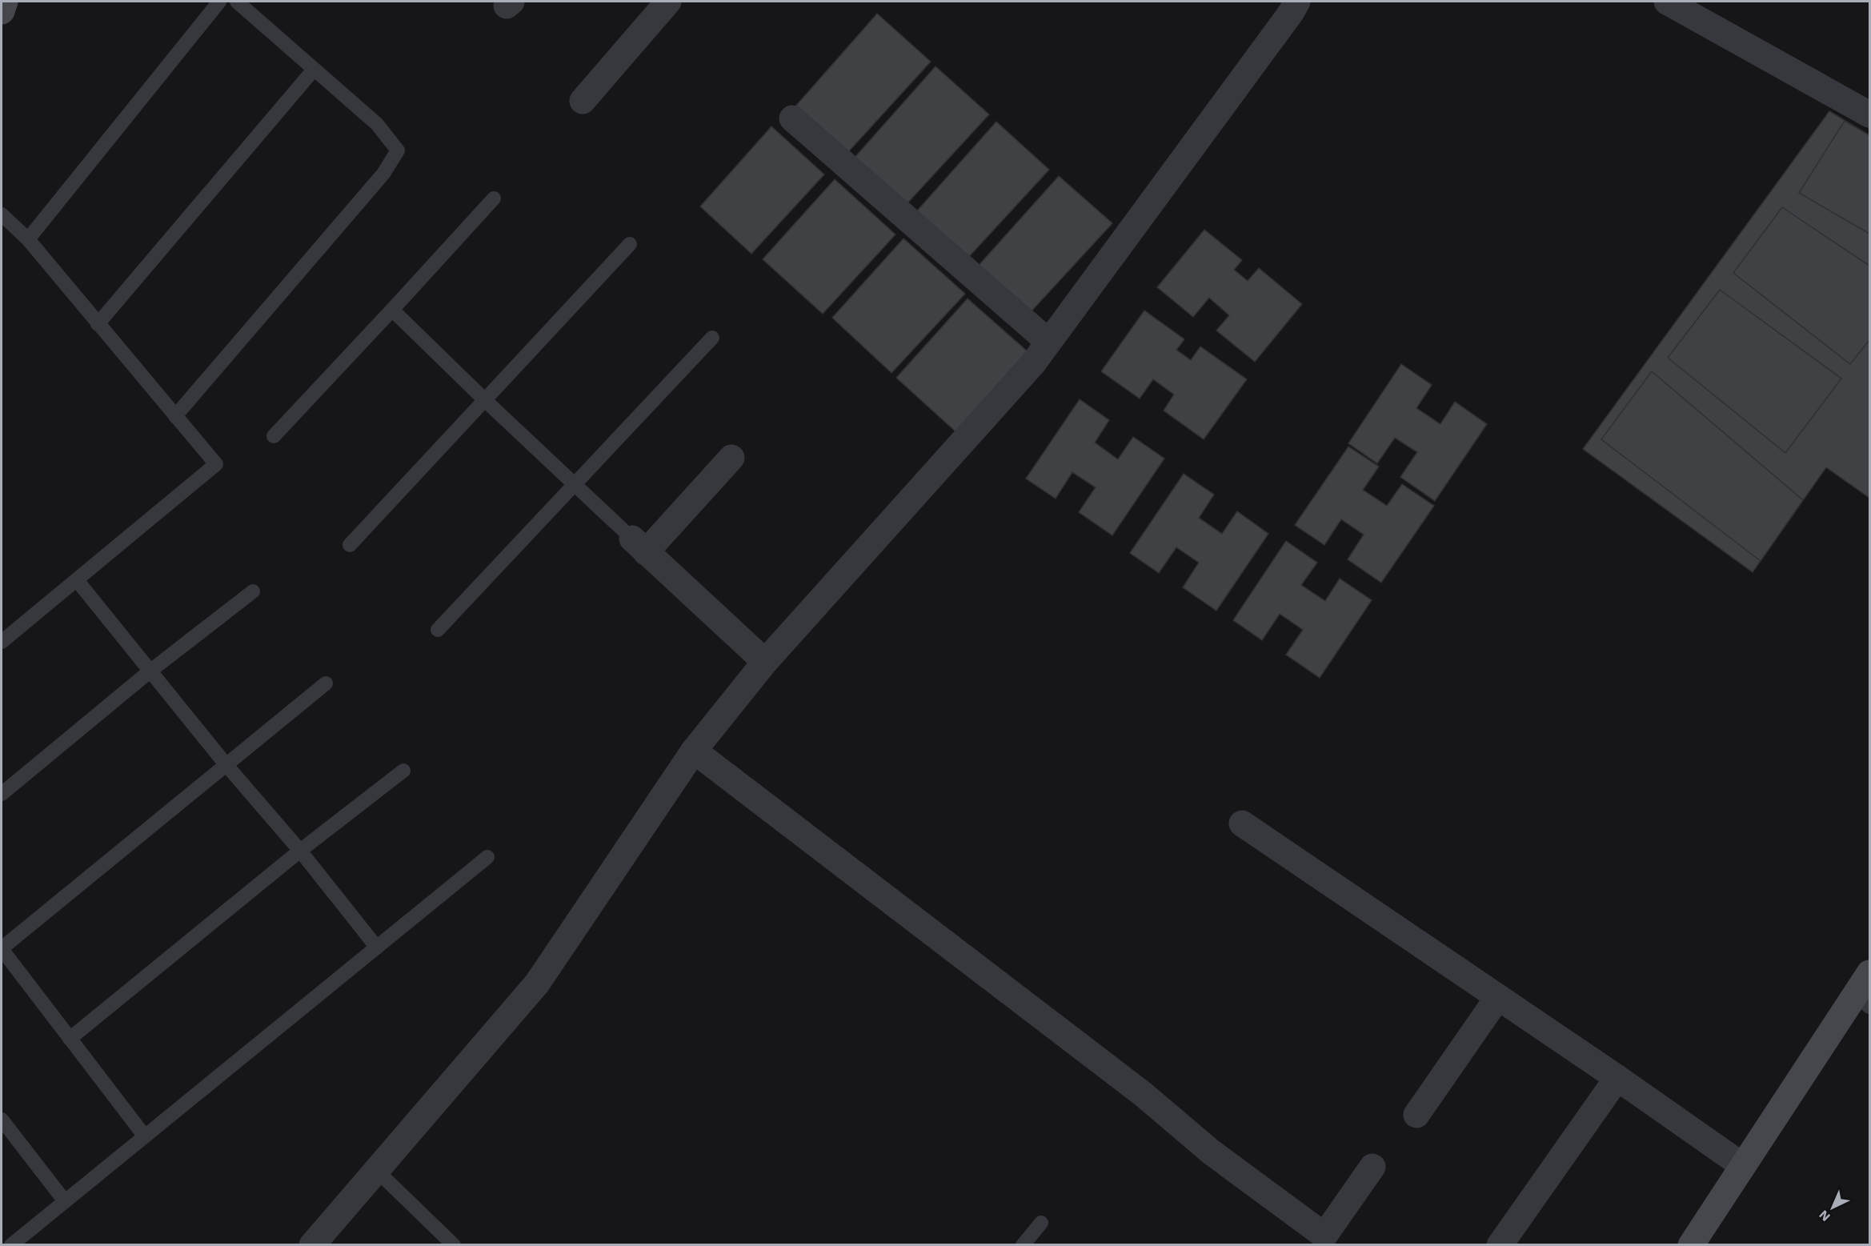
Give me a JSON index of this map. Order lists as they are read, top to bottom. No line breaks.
{"north":"bottom left"}
